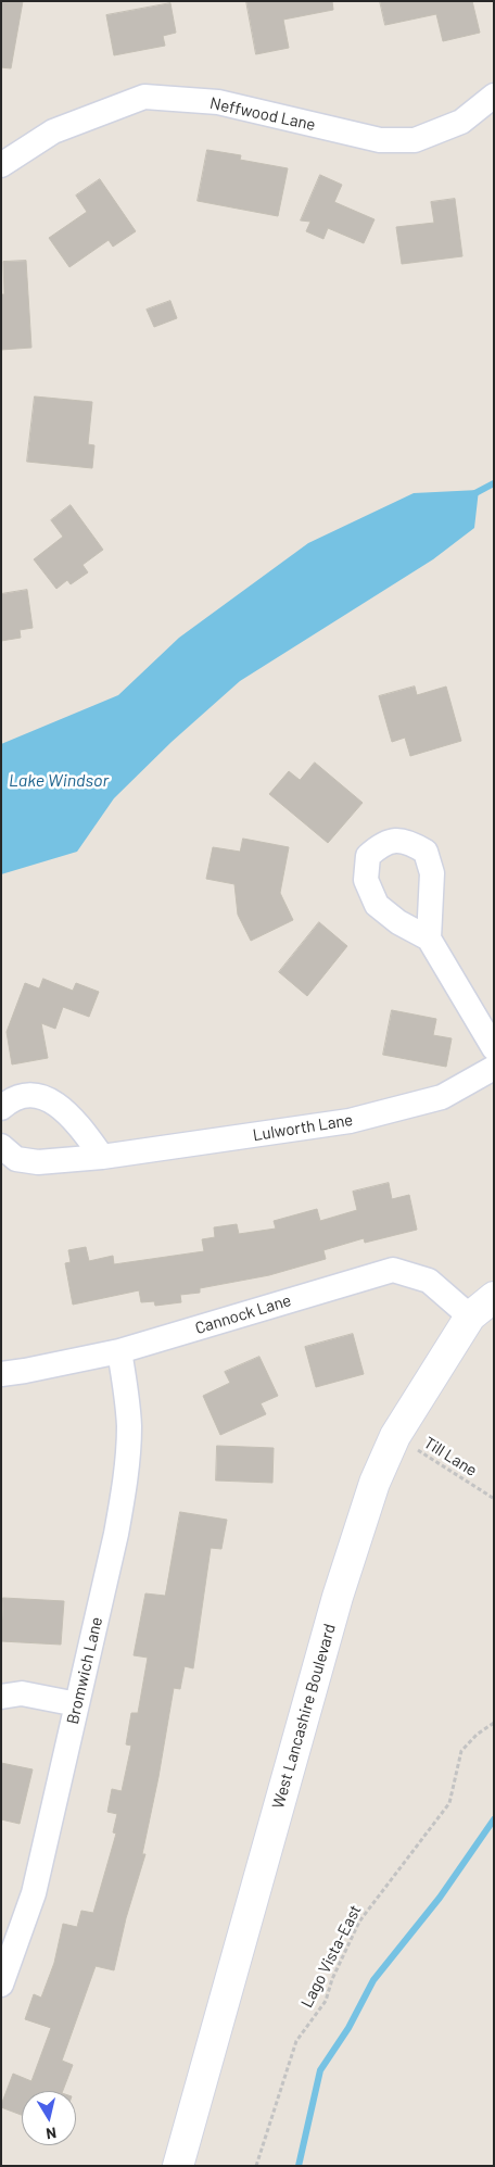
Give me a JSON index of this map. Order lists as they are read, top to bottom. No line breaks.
{"streets":{"main road":["West Lancashire Boulevard"],"street":["Neffwood Lane","Lulworth Lane","Cannock Lane","Bromwich Lane"],"path":["Till Lane","Lago Vista-East"]},"crossings":[["Cannock Lane","Bromwich Lane"],["Cannock Lane","West Lancashire Boulevard"],["Till Lane","West Lancashire Boulevard"]],"water":["Lake Windsor"],"north":"bottom"}
